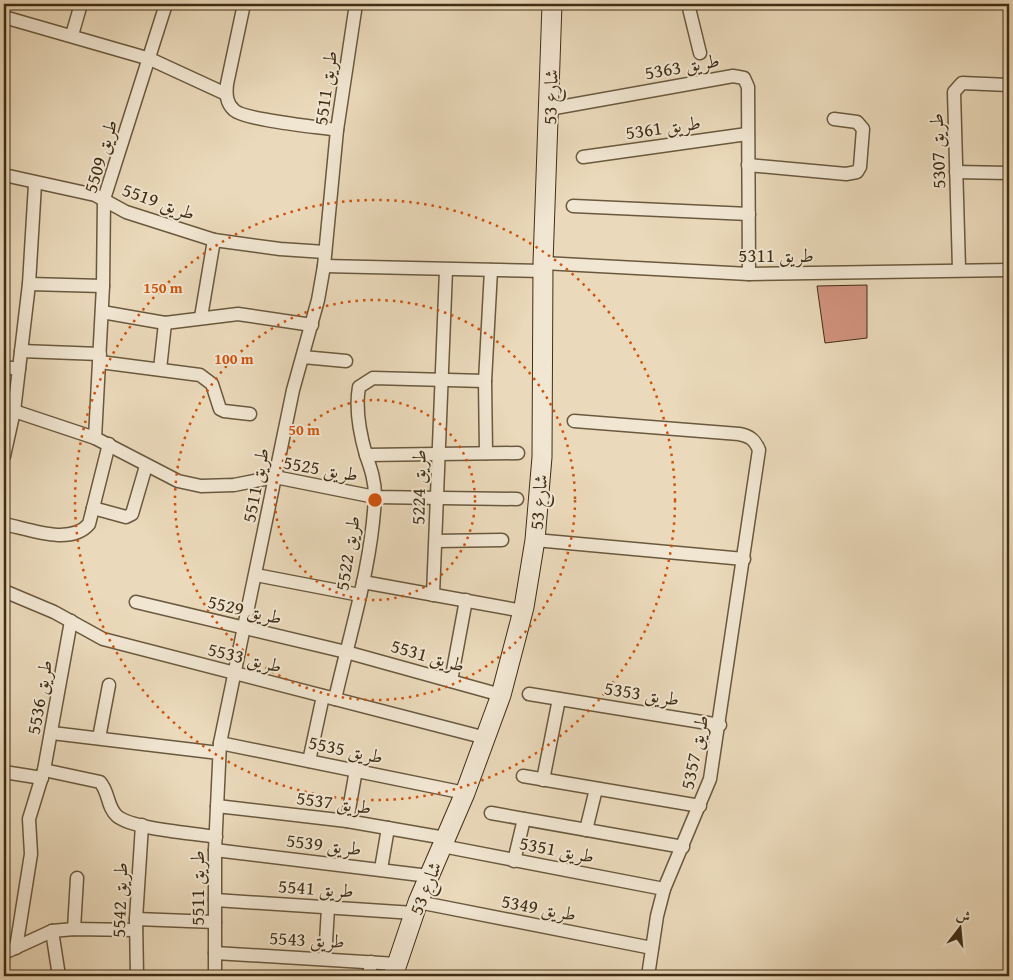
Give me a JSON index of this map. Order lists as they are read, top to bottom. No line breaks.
{"streets":{"street":["طريق 5363","طريق 5511","شارع 53","طريق 5361","طريق 5307","طريق 5509","طريق 5519","طريق 5311","طريق 5525","طريق 5224","طريق 5522","طريق 5529","طريق 5531","طريق 5533","طريق 5353","طريق 5536","طريق 5535","طريق 5357","طريق 5537","طريق 5539","طريق 5351","طريق 5541","طريق 5542","طريق 5349","طريق 5543"]},"crossings":[["طريق 5363","شارع 53"],["طريق 5363","طريق 5361"],["طريق 5363","طريق 5311"],["طريق 5511","طريق 5519"],["طريق 5511","طريق 5525"],["طريق 5511","طريق 5529"],["طريق 5511","طريق 5533"],["طريق 5511","طريق 5535"],["طريق 5511","طريق 5537"],["طريق 5511","طريق 5539"],["طريق 5511","طريق 5541"],["طريق 5511","طريق 5543"],["شارع 53","طريق 5311"],["شارع 53","طريق 5531"],["شارع 53","طريق 5533"],["شارع 53","طريق 5535"],["شارع 53","طريق 5537"],["شارع 53","طريق 5539"],["شارع 53","طريق 5351"],["شارع 53","طريق 5541"],["شارع 53","طريق 5349"],["شارع 53","طريق 5543"],["طريق 5307","طريق 5311"],["طريق 5509","طريق 5519"],["طريق 5509","طريق 5525"],["طريق 5525","طريق 5224"],["طريق 5525","طريق 5522"],["طريق 5224","طريق 5522"],["طريق 5522","طريق 5529"],["طريق 5522","طريق 5531"],["طريق 5522","طريق 5533"],["طريق 5522","طريق 5535"],["طريق 5529","طريق 5531"],["طريق 5533","طريق 5536"],["طريق 5353","طريق 5357"],["طريق 5536","طريق 5535"],["طريق 5357","طريق 5351"],["طريق 5357","طريق 5349"],["طريق 5537","طريق 5351"],["طريق 5541","طريق 5349"]],"north":"top","rings":["150 m","100 m","50 m"]}
